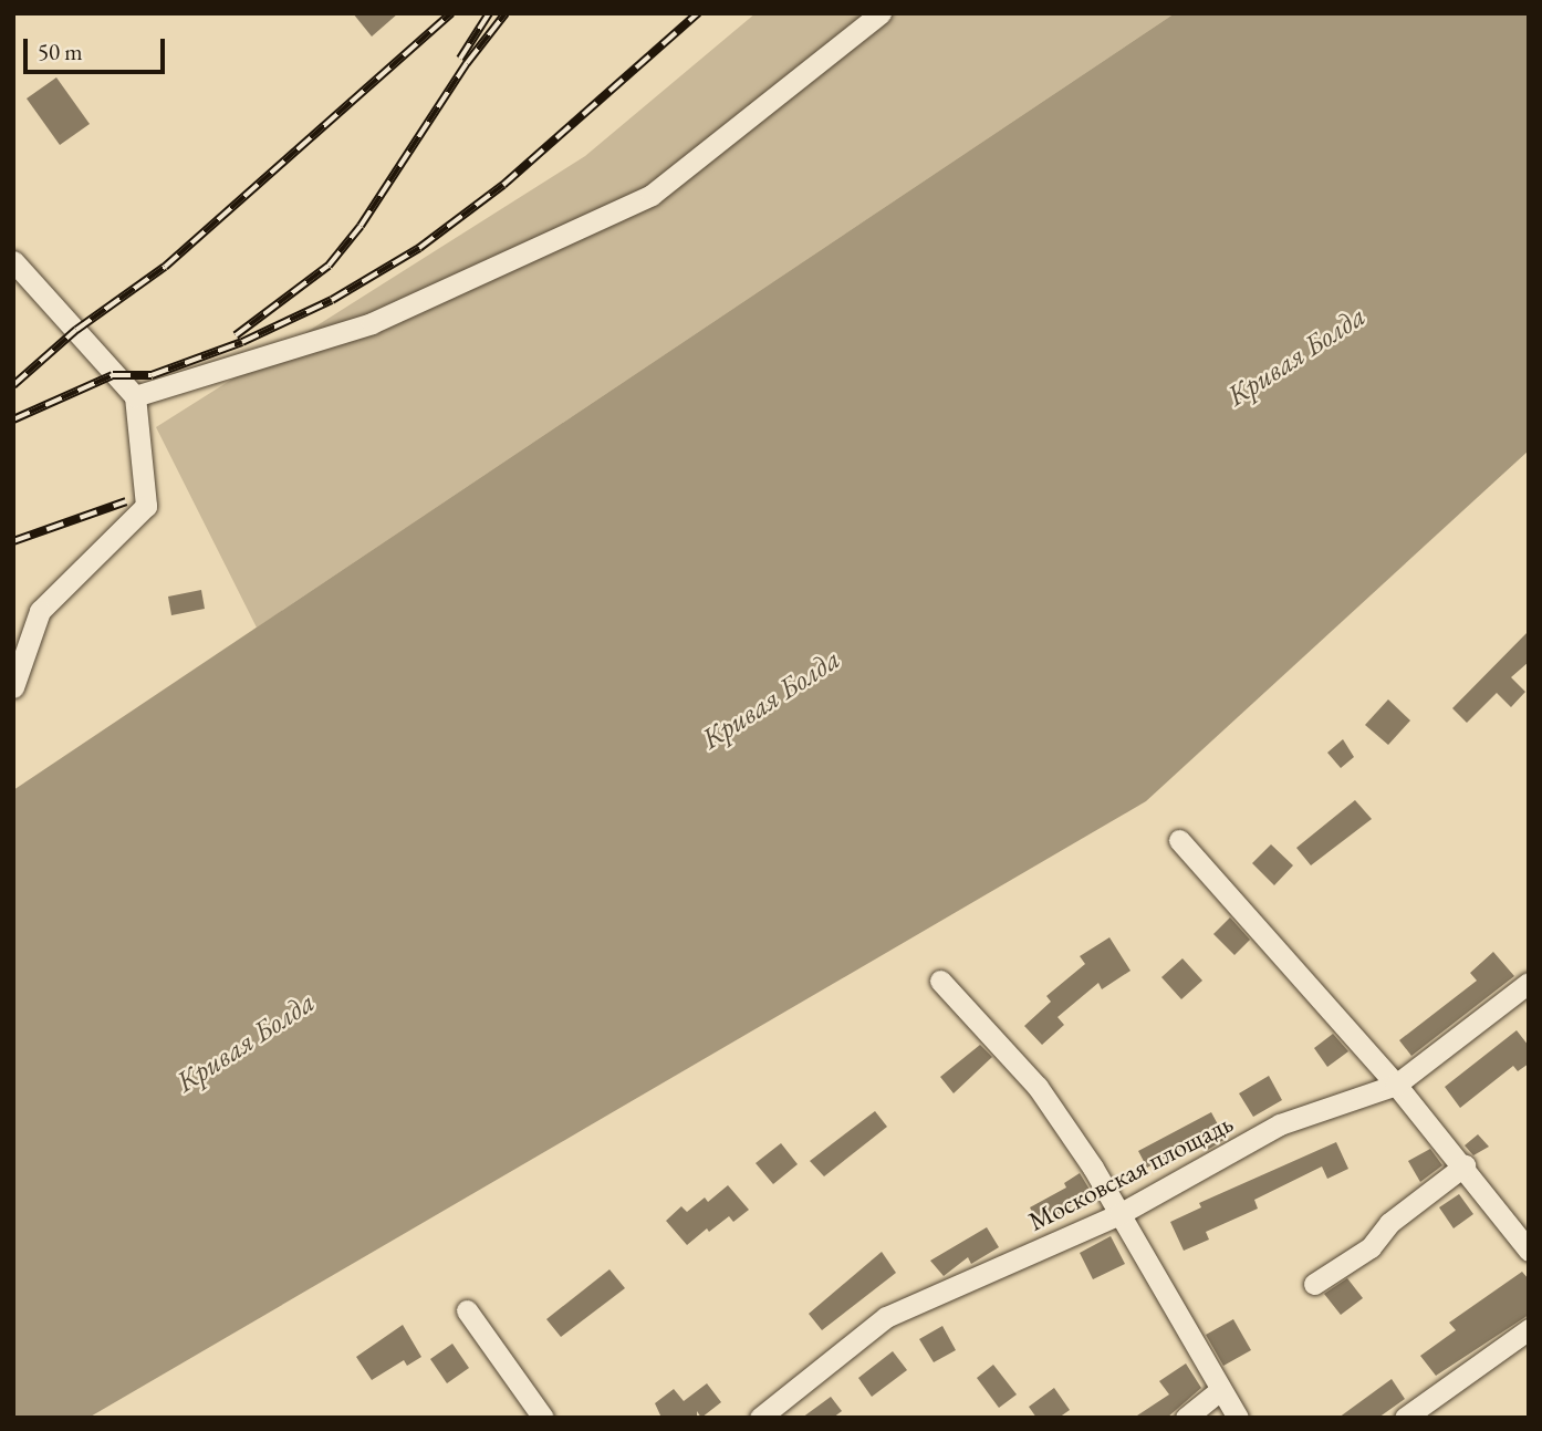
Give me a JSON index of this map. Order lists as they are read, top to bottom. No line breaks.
{"streets":{"street":["Московская площадь"]},"water":["Кривая Болда"],"scale_bar":"50 m"}
